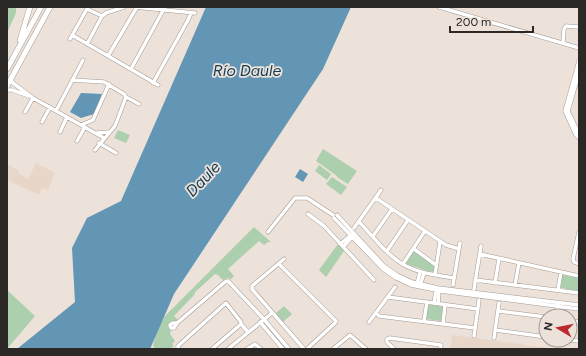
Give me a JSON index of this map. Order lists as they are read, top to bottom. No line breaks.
{"water":["Río Daule","Daule"],"scale_bar":"200 m","north":"left"}
